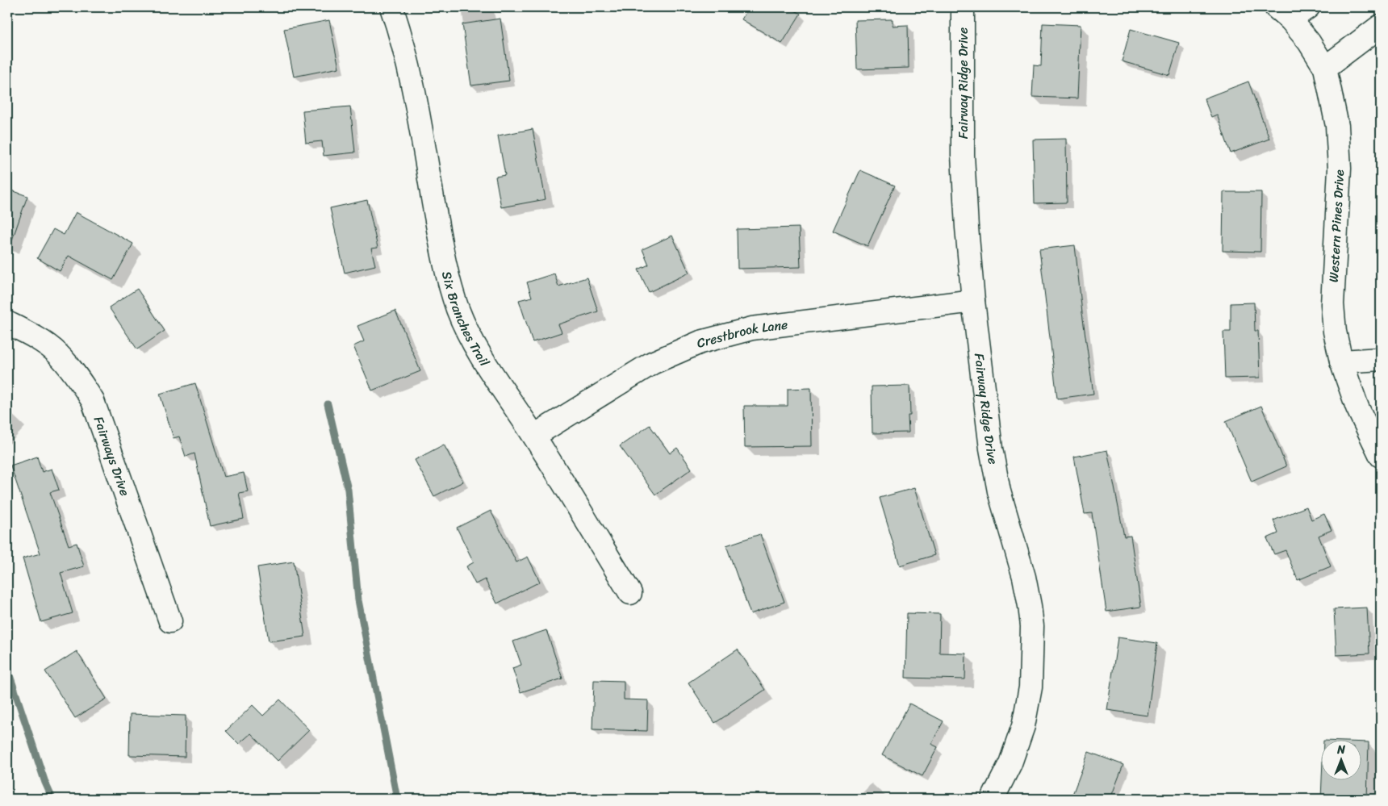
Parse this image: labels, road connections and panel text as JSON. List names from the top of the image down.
{
  "streets": {
    "street": [
      "Fairway Ridge Drive",
      "Western Pines Drive",
      "Six Branches Trail",
      "Crestbrook Lane",
      "Fairways Drive"
    ]
  },
  "crossings": [
    ["Fairway Ridge Drive", "Crestbrook Lane"],
    ["Six Branches Trail", "Crestbrook Lane"]
  ],
  "north": "top"
}
